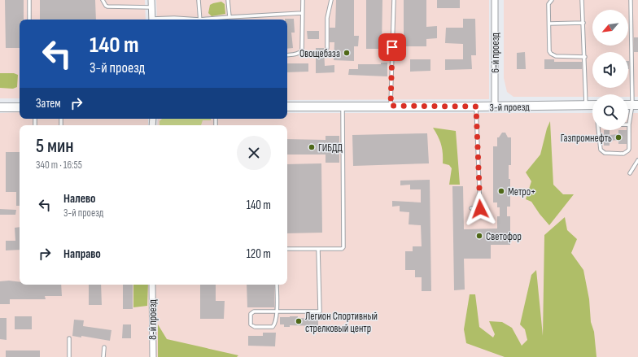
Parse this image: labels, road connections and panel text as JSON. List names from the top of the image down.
{
  "streets": {
    "street": ["6-й проезд", "3-й проезд", "8-й проезд"]
  },
  "crossings": [
    ["6-й проезд", "3-й проезд"]
  ],
  "places": [
    "Овощебаза",
    "Газпромнефть",
    "ГИБДД",
    "Метро+",
    "Светофор",
    "Легион Спортивный стрелковый центр"
  ],
  "north": "bottom left",
  "page": {
    "turn": ["140 m", "3-й проезд"],
    "then": "Затем",
    "heading": ["5 мин", "340 m · 16:55"],
    "list": [
      {
        "name": "Налево",
        "note": "3-й проезд",
        "value": "140 m"
      },
      {
        "name": "Направо",
        "value": "120 m"
      }
    ]
  }
}
